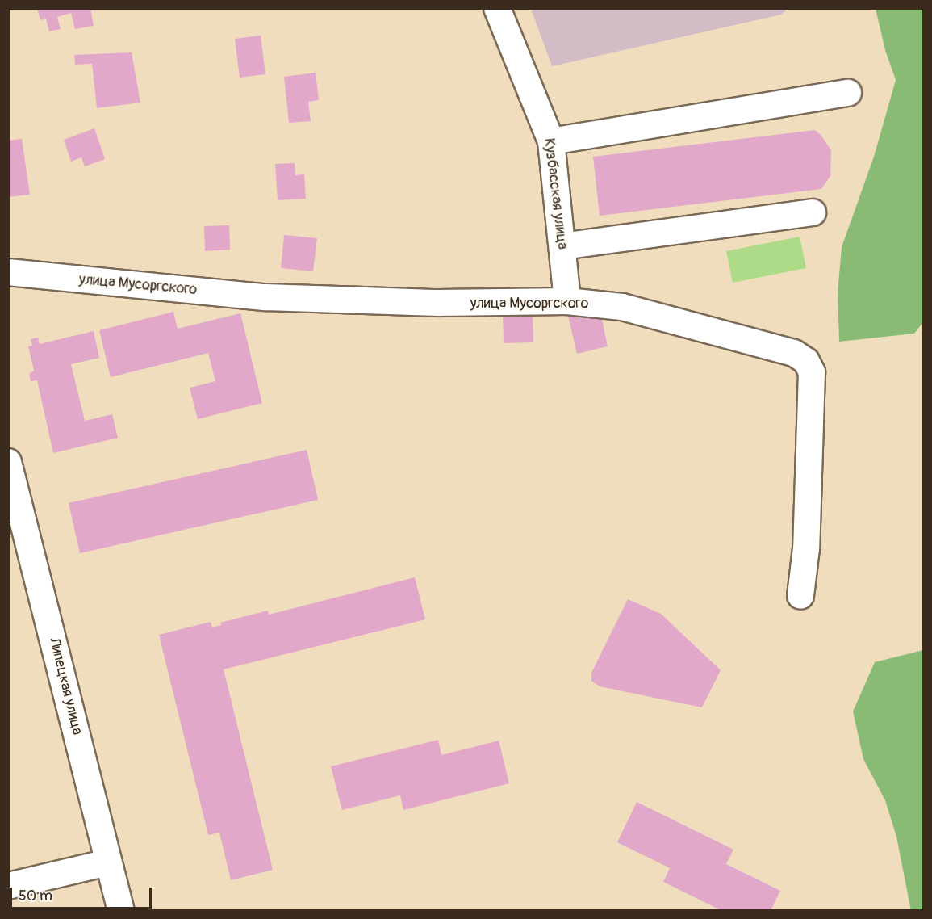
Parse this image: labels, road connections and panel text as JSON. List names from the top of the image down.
{
  "streets": {
    "street": ["Кузбасская улица", "улица Мусоргского", "Липецкая улица"]
  },
  "crossings": [
    ["Кузбасская улица", "улица Мусоргского"]
  ],
  "scale_bar": "50 m"
}
